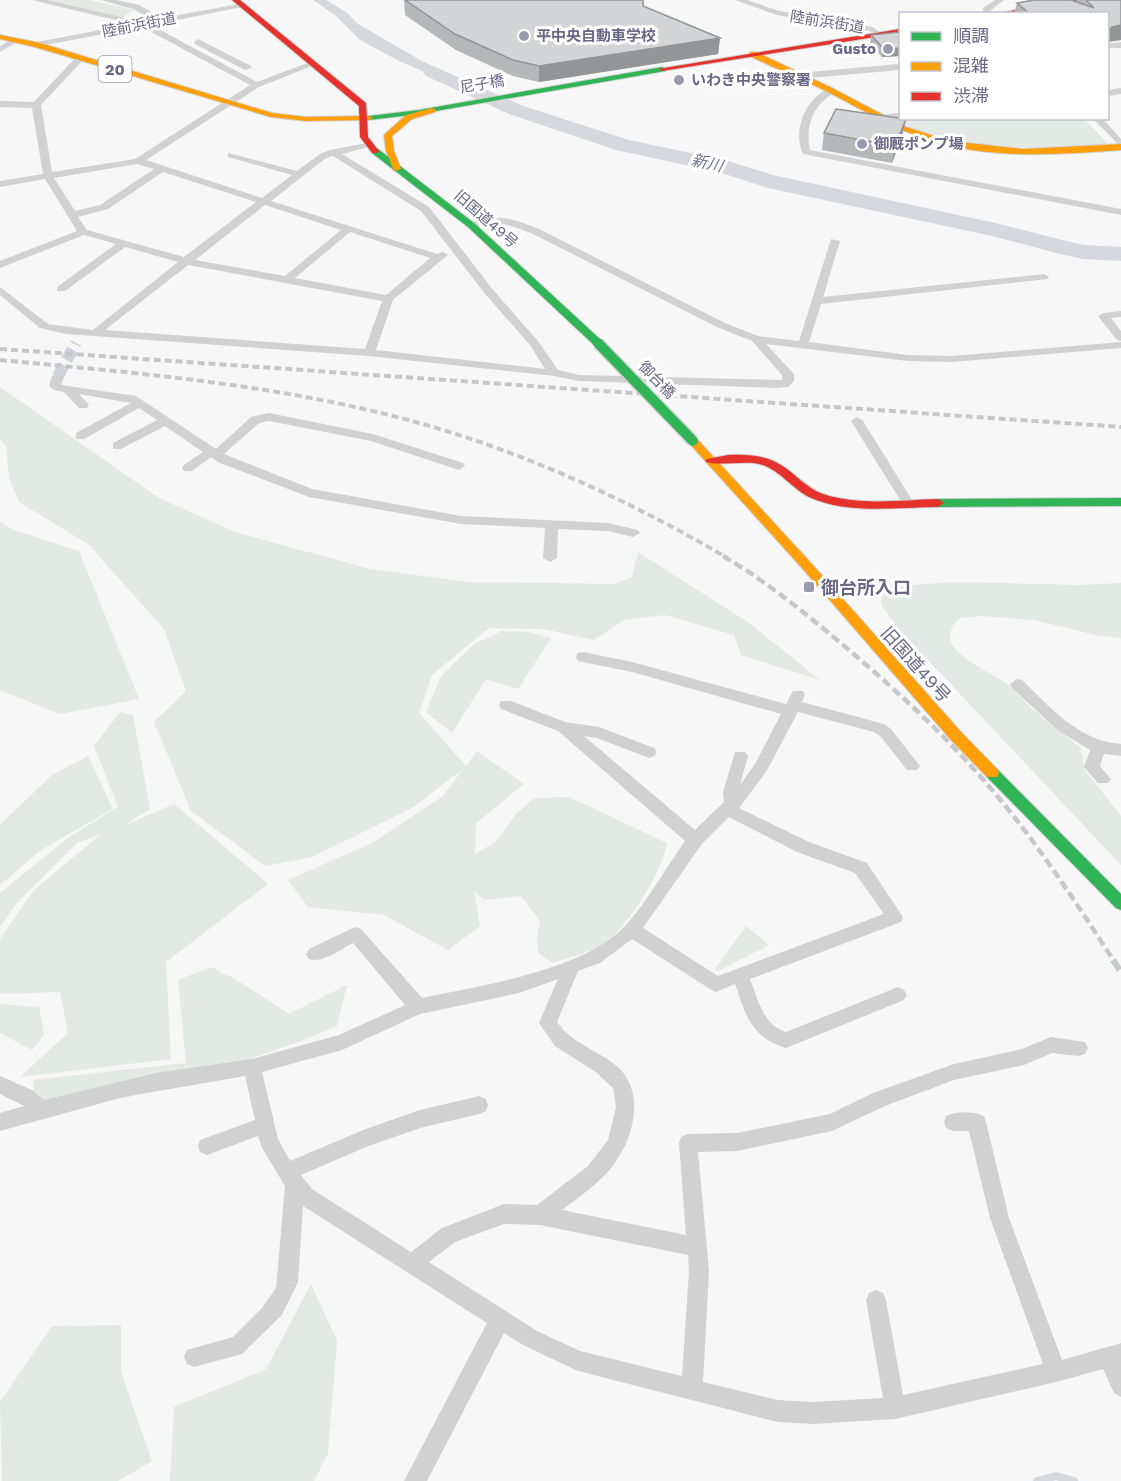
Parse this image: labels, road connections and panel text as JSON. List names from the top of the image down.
{
  "streets": {
    "street": [
      "陸前浜街道",
      "20",
      "尼子橋",
      "旧国道49号",
      "御台橋"
    ]
  },
  "crossings": [
    ["陸前浜街道", "20"],
    ["20", "尼子橋"],
    ["旧国道49号", "御台橋"]
  ],
  "water": ["新川"],
  "places": {
    "other": [
      "平中央自動車学校",
      "Gusto",
      "いわき中央警察署",
      "御厩ポンプ場"
    ],
    "transit": ["御台所入口"]
  },
  "legend": ["順調", "混雑", "渋滞"]
}
